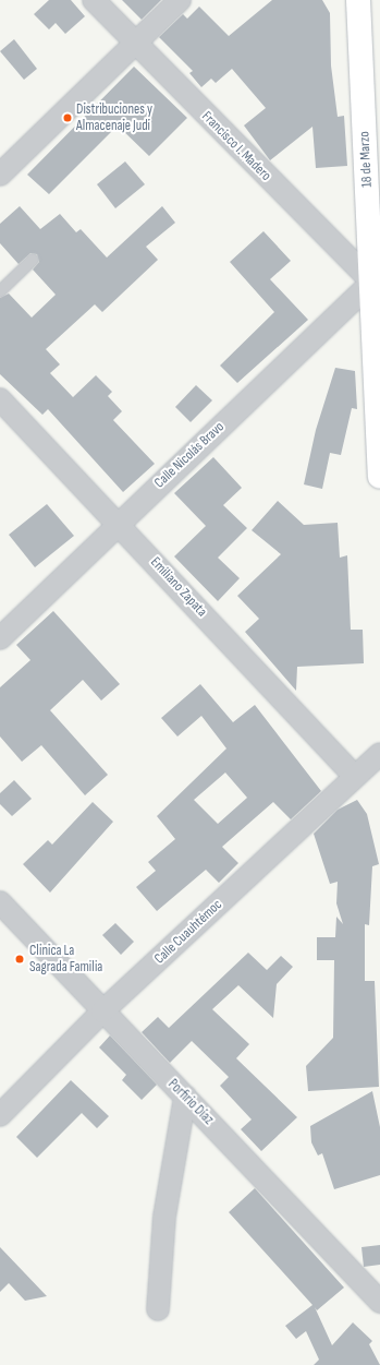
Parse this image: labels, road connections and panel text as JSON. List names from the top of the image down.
{
  "streets": {
    "main road": ["18 de Marzo"],
    "street": [
      "Francisco I. Madero",
      "Calle Nicolás Bravo",
      "Emiliano Zapata",
      "Calle Cuauhtémoc",
      "Porfirio Díaz"
    ]
  },
  "crossings": [
    ["Francisco I. Madero", "18 de Marzo"],
    ["Francisco I. Madero", "Calle Nicolás Bravo"],
    ["18 de Marzo", "Calle Nicolás Bravo"],
    ["Calle Nicolás Bravo", "Emiliano Zapata"],
    ["Emiliano Zapata", "Calle Cuauhtémoc"],
    ["Calle Cuauhtémoc", "Porfirio Díaz"]
  ],
  "places": ["Distribuciones y Almacenaje Judi", "Clinica La Sagrada Familia"]
}
